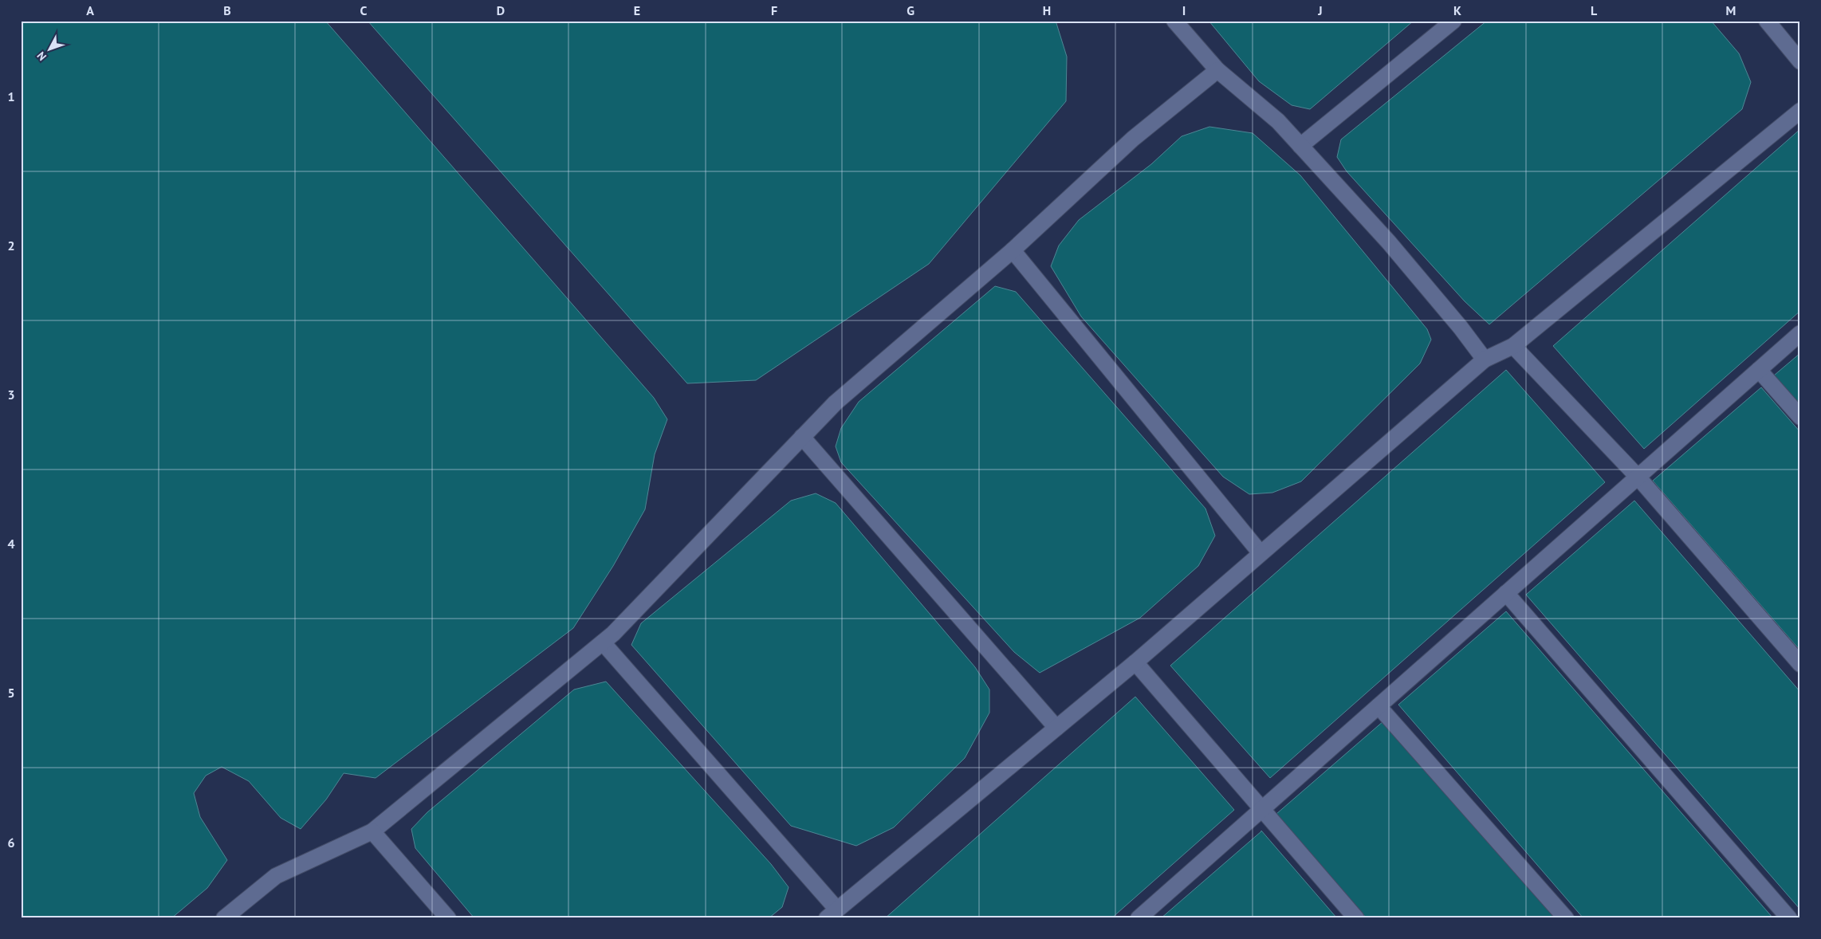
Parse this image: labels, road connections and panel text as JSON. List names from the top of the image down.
{
  "north": "bottom left",
  "grid": {
    "columns": [
      "A",
      "B",
      "C",
      "D",
      "E",
      "F",
      "G",
      "H",
      "I",
      "J",
      "K",
      "L",
      "M"
    ],
    "rows": [
      "1",
      "2",
      "3",
      "4",
      "5",
      "6"
    ]
  }
}
